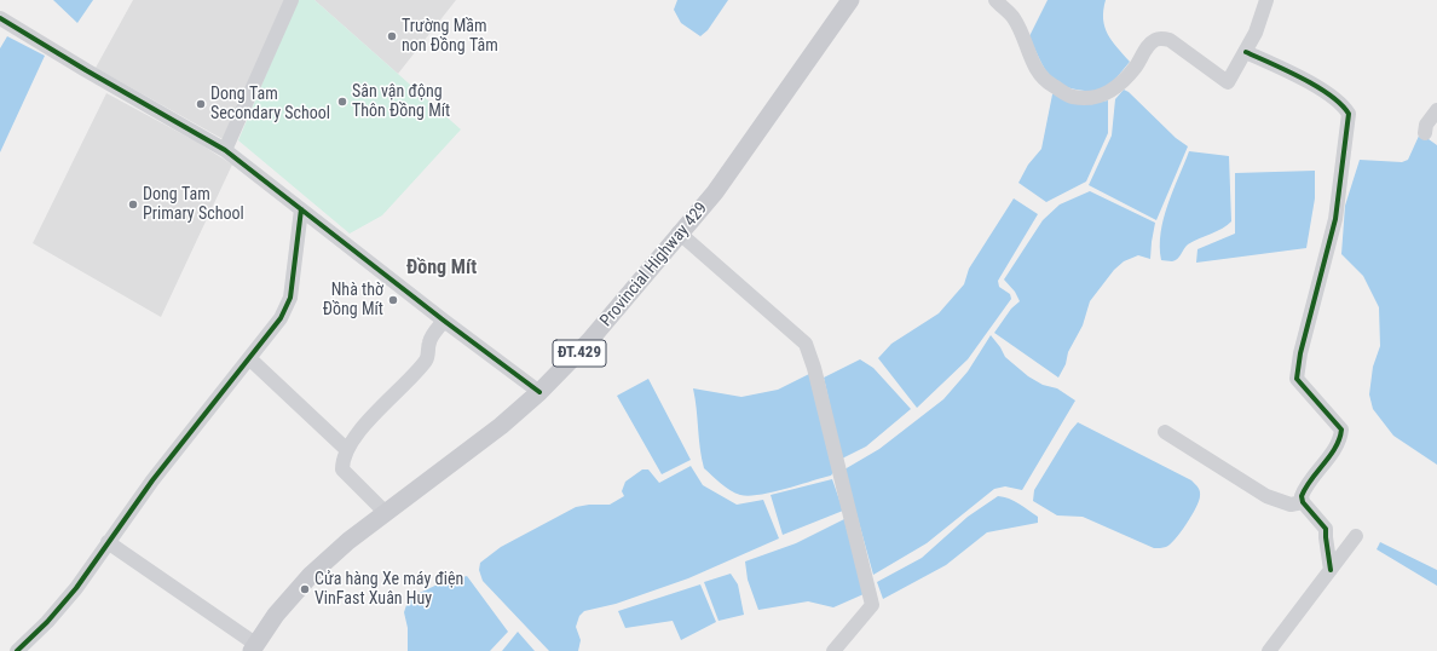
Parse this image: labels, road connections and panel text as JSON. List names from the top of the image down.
{
  "streets": {
    "main road": ["Provincial Highway 429", "ĐT.429"]
  },
  "districts": ["Đồng Mít"],
  "places": [
    "Trường Mầm non Đồng Tâm",
    "Sân vận động Thôn Đồng Mít",
    "Dong Tam Secondary School",
    "Dong Tam Primary School",
    "Nhà thờ Đồng Mít",
    "Cửa hàng Xe máy điện VinFast Xuân Huy"
  ]
}
